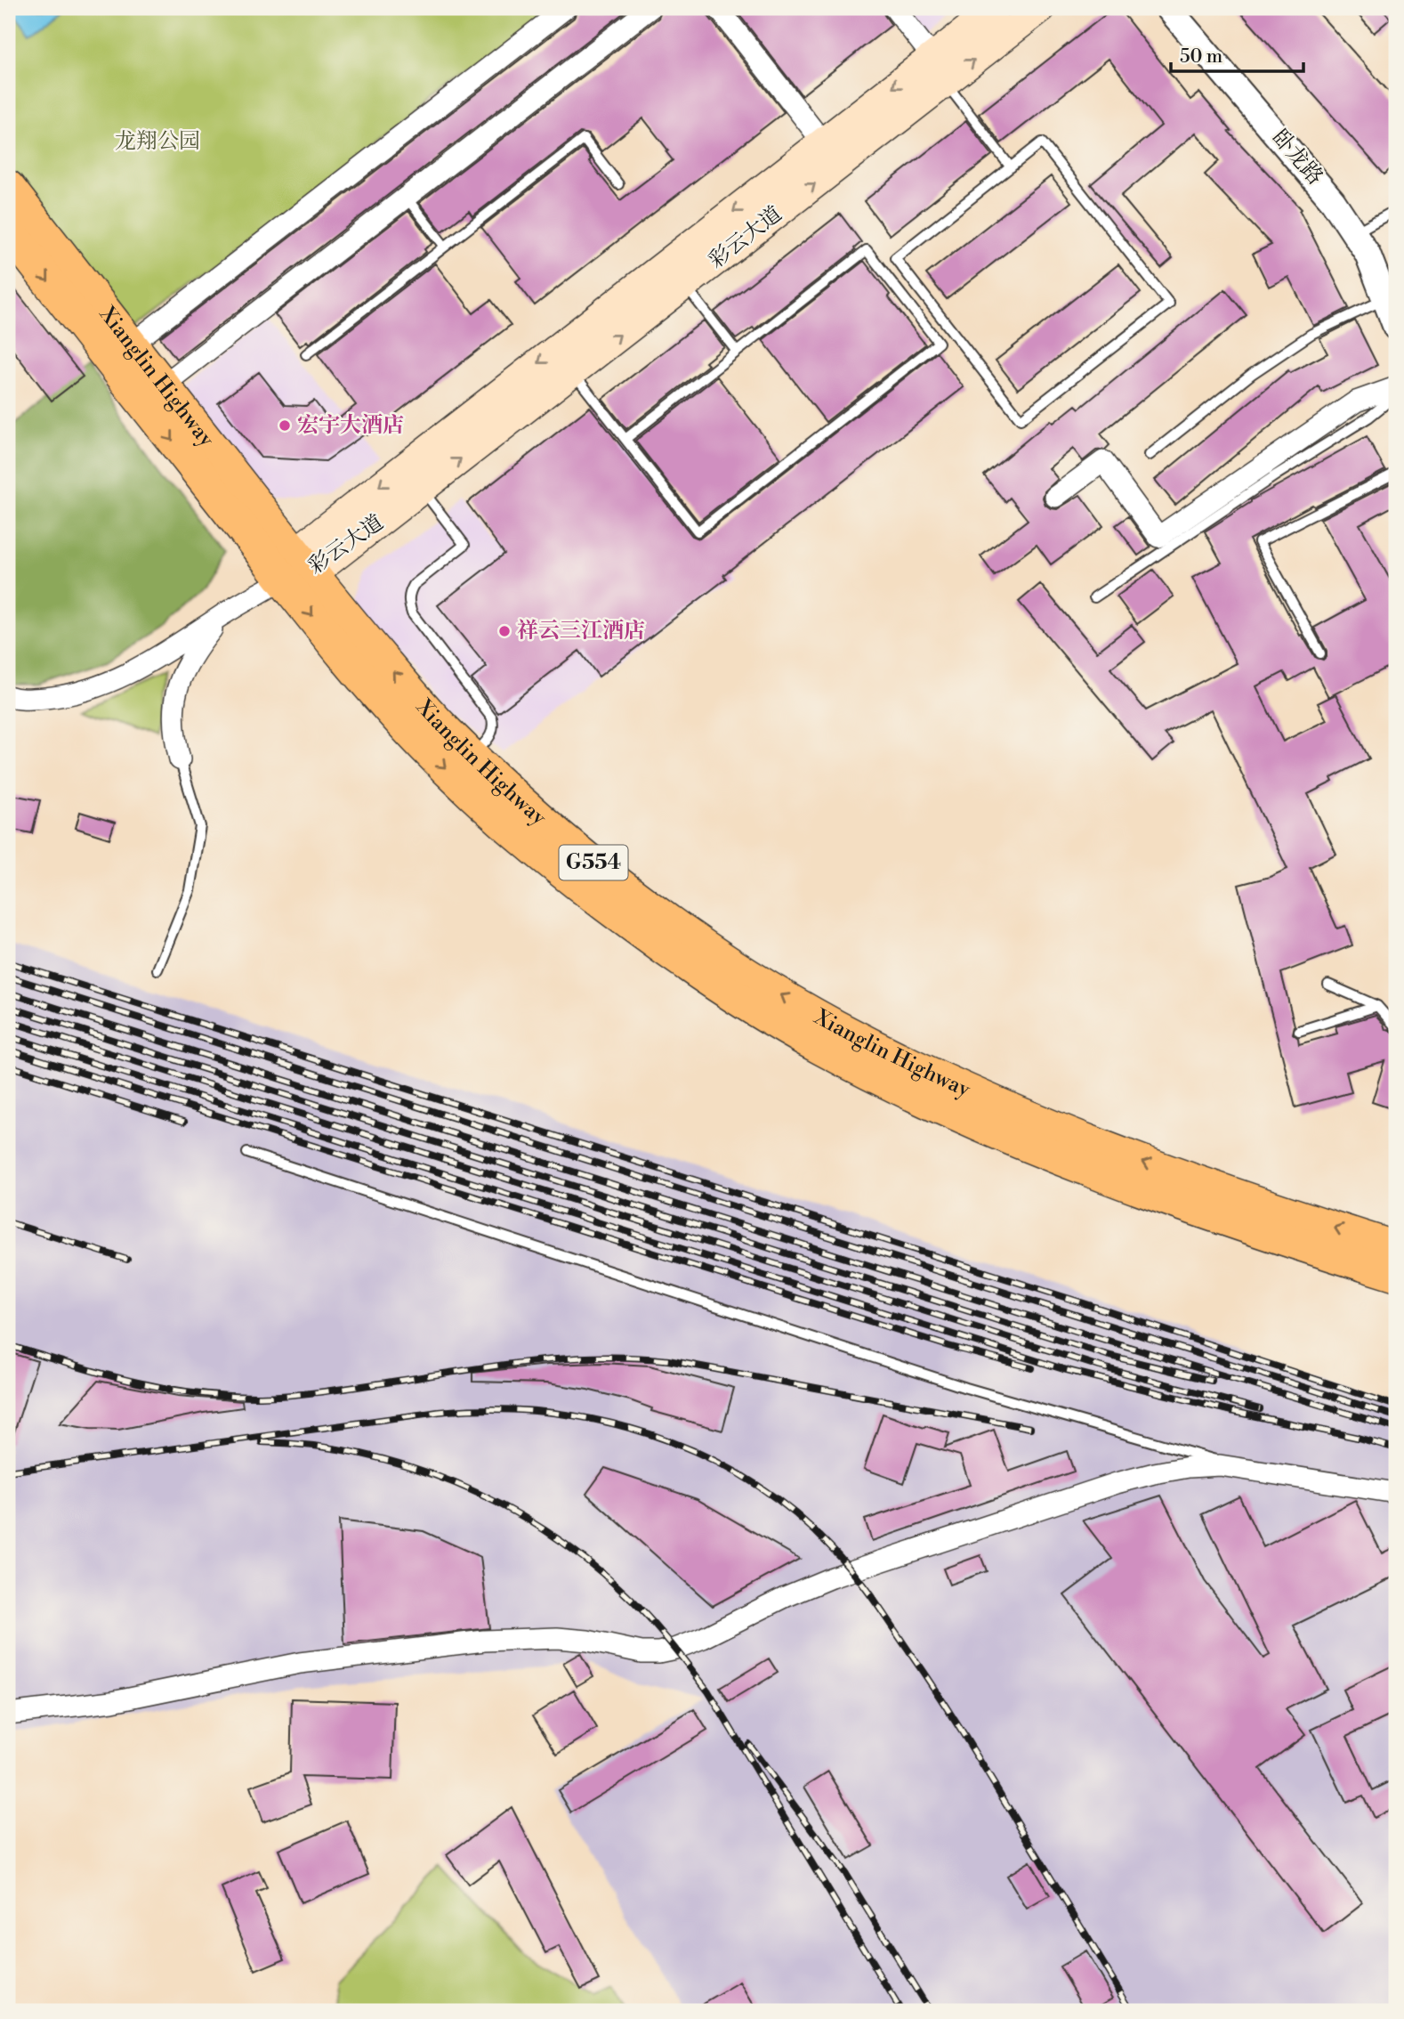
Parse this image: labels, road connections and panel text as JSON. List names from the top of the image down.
{
  "streets": {
    "highway": ["Xianglin Highway", "G554"],
    "main road": ["彩云大道"],
    "street": ["卧龙路"]
  },
  "crossings": [
    ["彩云大道", "Xianglin Highway"]
  ],
  "parks": ["龙翔公园"],
  "places": ["宏宇大酒店", "祥云三江酒店"],
  "scale_bar": "50 m"
}
